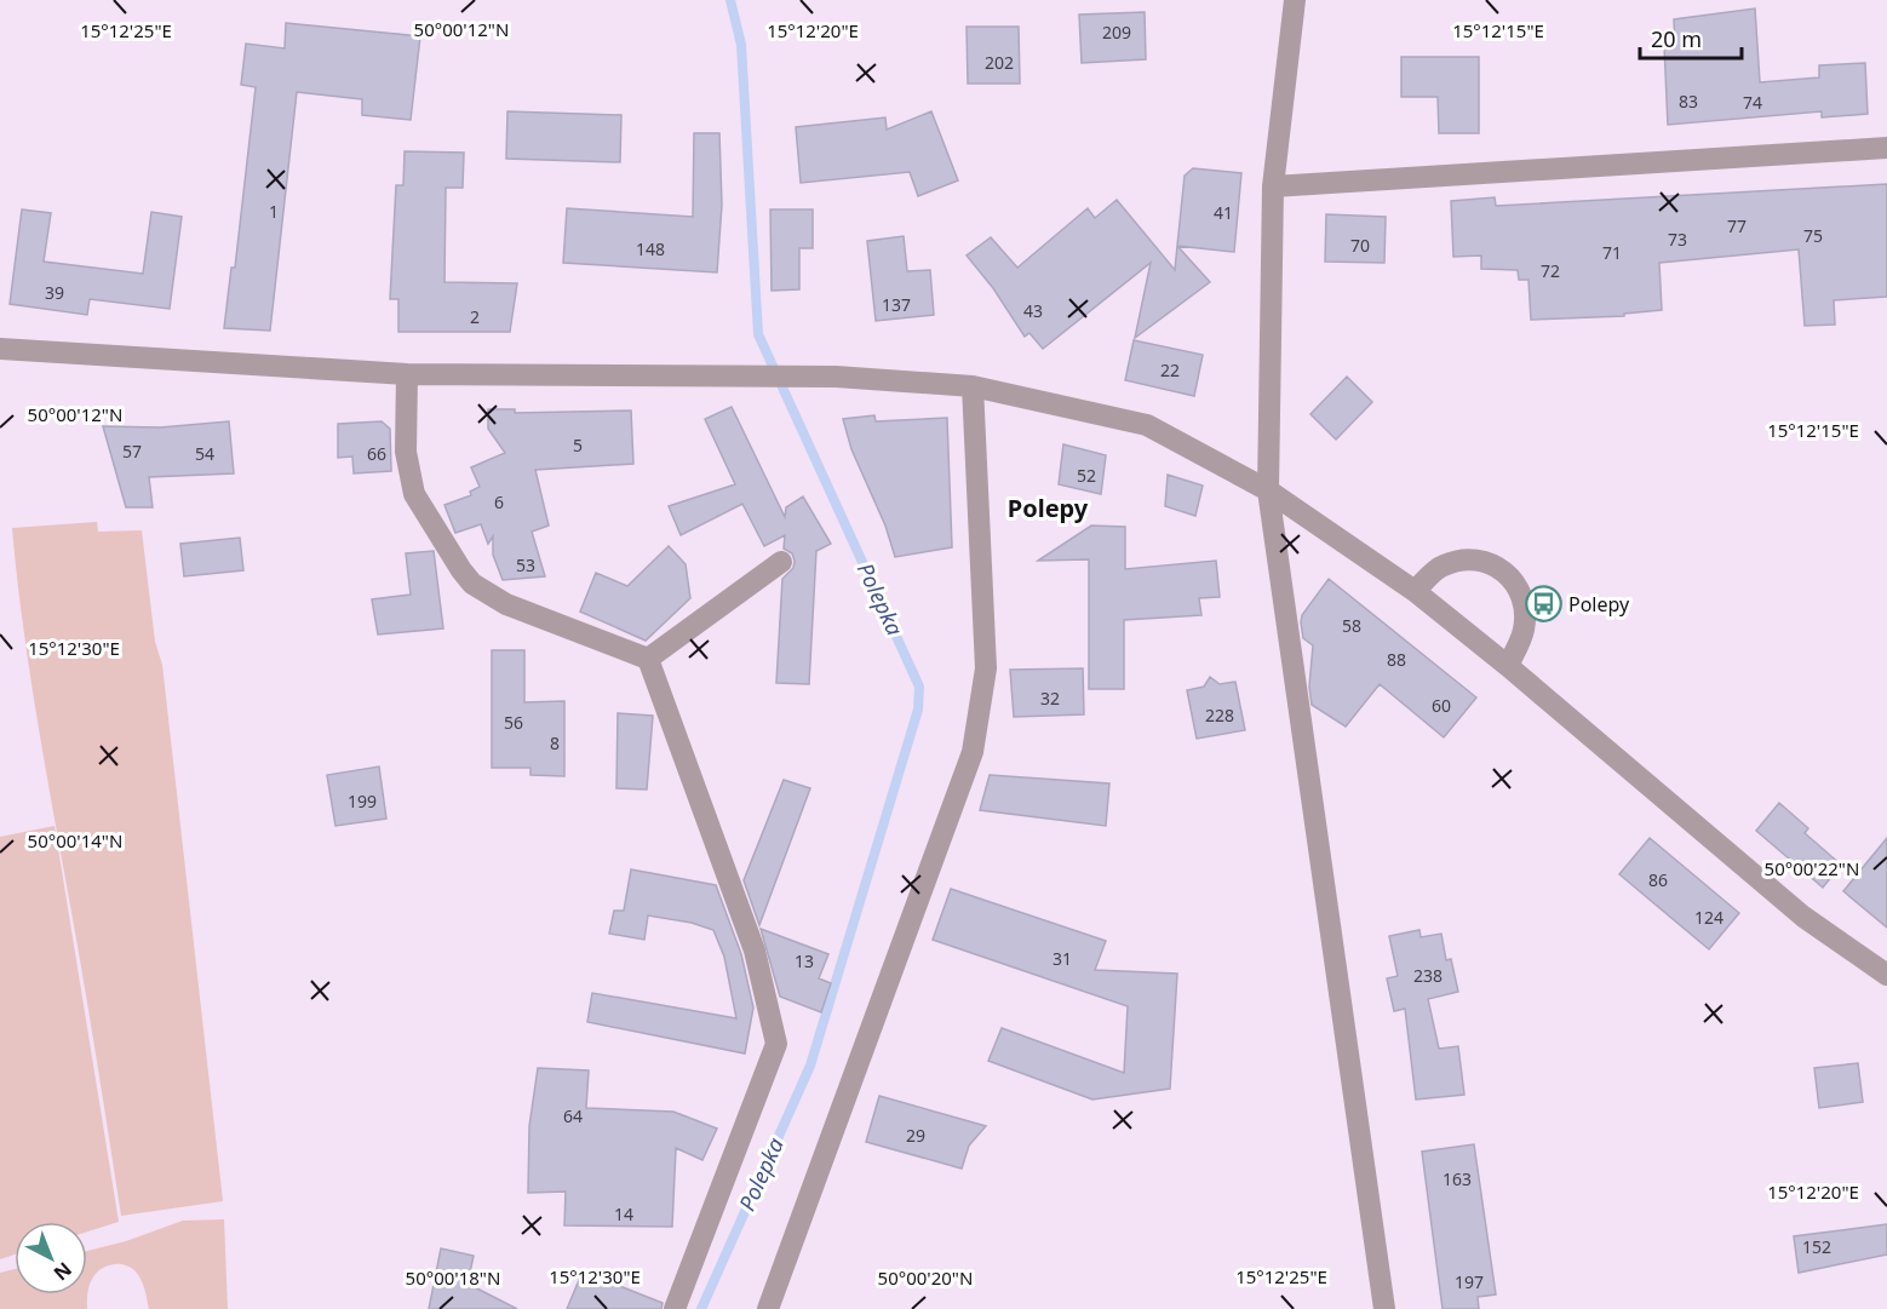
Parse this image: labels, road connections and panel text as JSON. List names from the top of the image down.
{
  "districts": ["Polepy"],
  "water": ["Polepka"],
  "places": {
    "bus stop": ["Polepy"]
  },
  "house_numbers": [
    "209",
    "202",
    "83",
    "74",
    "1",
    "41",
    "77",
    "75",
    "73",
    "70",
    "148",
    "71",
    "72",
    "39",
    "137",
    "43",
    "2",
    "22",
    "5",
    "57",
    "54",
    "66",
    "52",
    "6",
    "53",
    "58",
    "88",
    "32",
    "60",
    "228",
    "56",
    "8",
    "199",
    "86",
    "124",
    "31",
    "13",
    "238",
    "64",
    "29",
    "163",
    "14",
    "152",
    "197"
  ],
  "scale_bar": "20 m",
  "north": "bottom right",
  "coordinates": [
    "50°00'12\"N",
    "15°12'25\"E",
    "15°12'20\"E",
    "15°12'15\"E",
    "15°12'30\"E",
    "50°00'14\"N",
    "50°00'22\"N",
    "50°00'18\"N",
    "50°00'20\"N"
  ]
}
